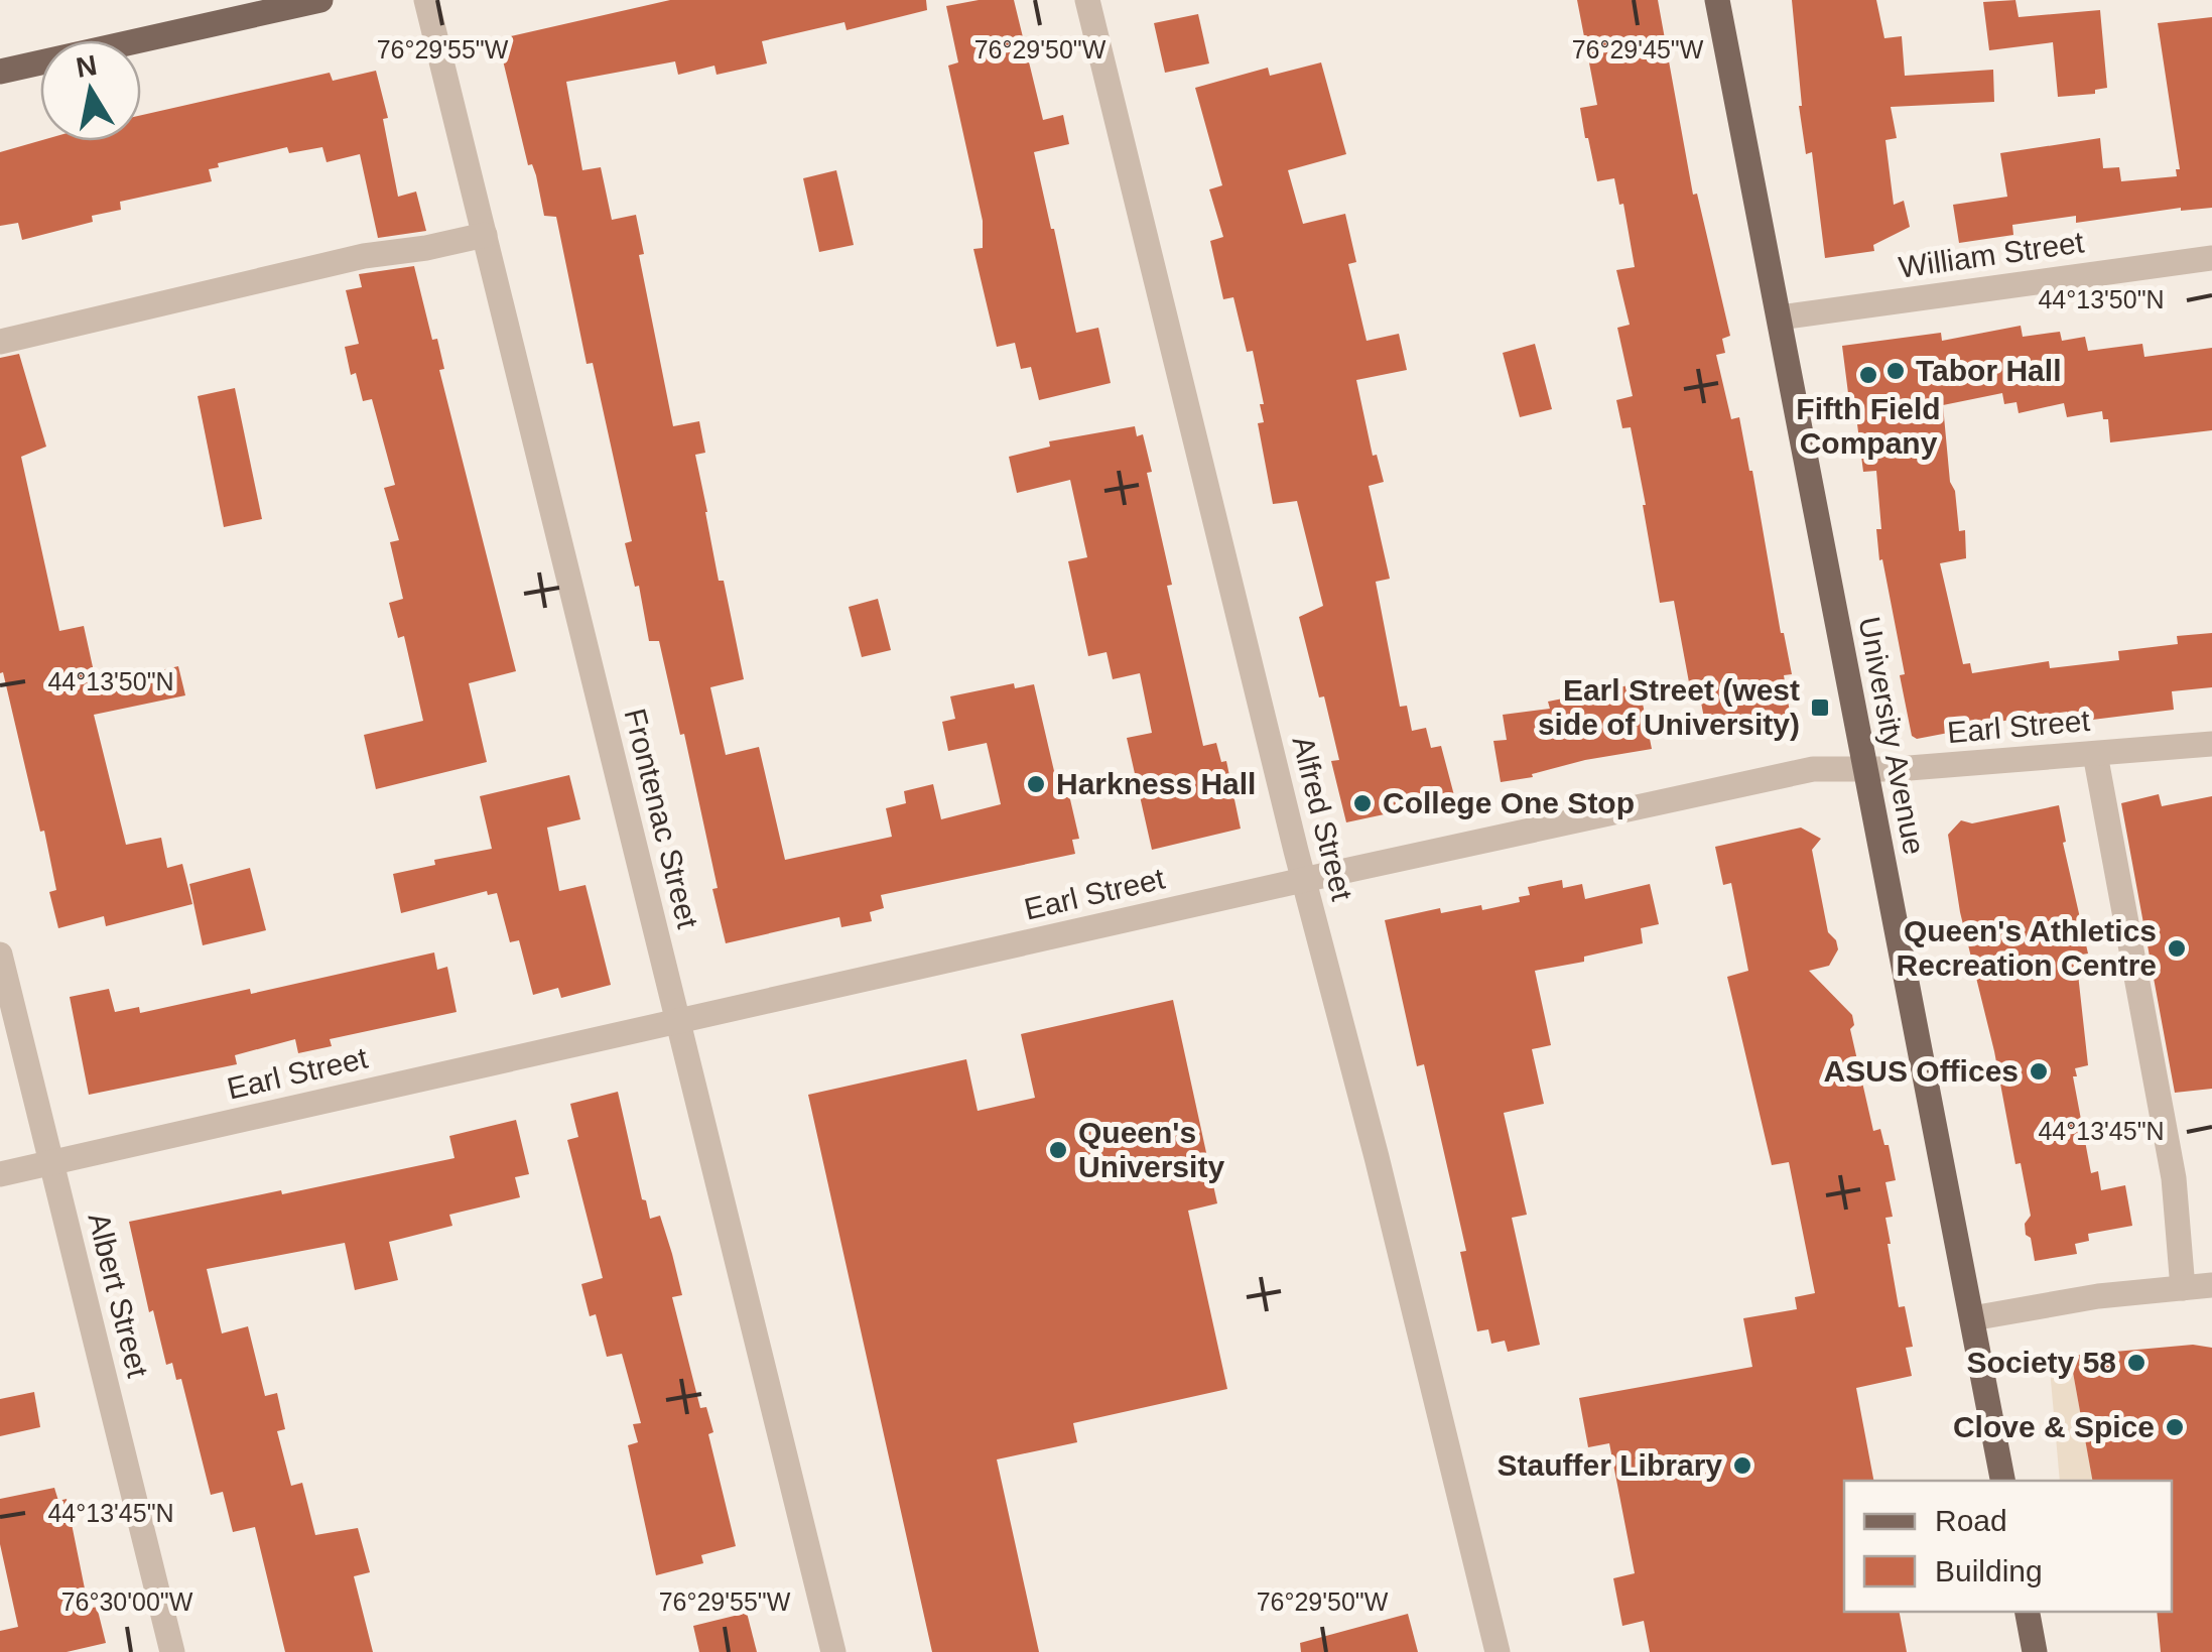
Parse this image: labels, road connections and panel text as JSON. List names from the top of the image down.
{
  "streets": {
    "main road": ["University Avenue"],
    "street": [
      "William Street",
      "Earl Street",
      "Frontenac Street",
      "Alfred Street",
      "Albert Street"
    ]
  },
  "crossings": [
    ["William Street", "University Avenue"],
    ["Earl Street", "University Avenue"],
    ["Earl Street", "Frontenac Street"],
    ["Earl Street", "Alfred Street"],
    ["Earl Street", "Albert Street"]
  ],
  "places": {
    "other": [
      "Tabor Hall",
      "Fifth Field Company",
      "Harkness Hall",
      "College One Stop",
      "Queen's Athletics Recreation Centre",
      "ASUS Offices",
      "Queen's University",
      "Society 58",
      "Clove & Spice",
      "Stauffer Library"
    ],
    "transit": ["Earl Street (west side of University)"]
  },
  "legend": ["Road", "Building"],
  "north": "top",
  "coordinates": [
    "76°29'55\"W",
    "76°29'50\"W",
    "76°29'45\"W",
    "44°13'50\"N",
    "44°13'45\"N",
    "76°30'00\"W"
  ]
}
